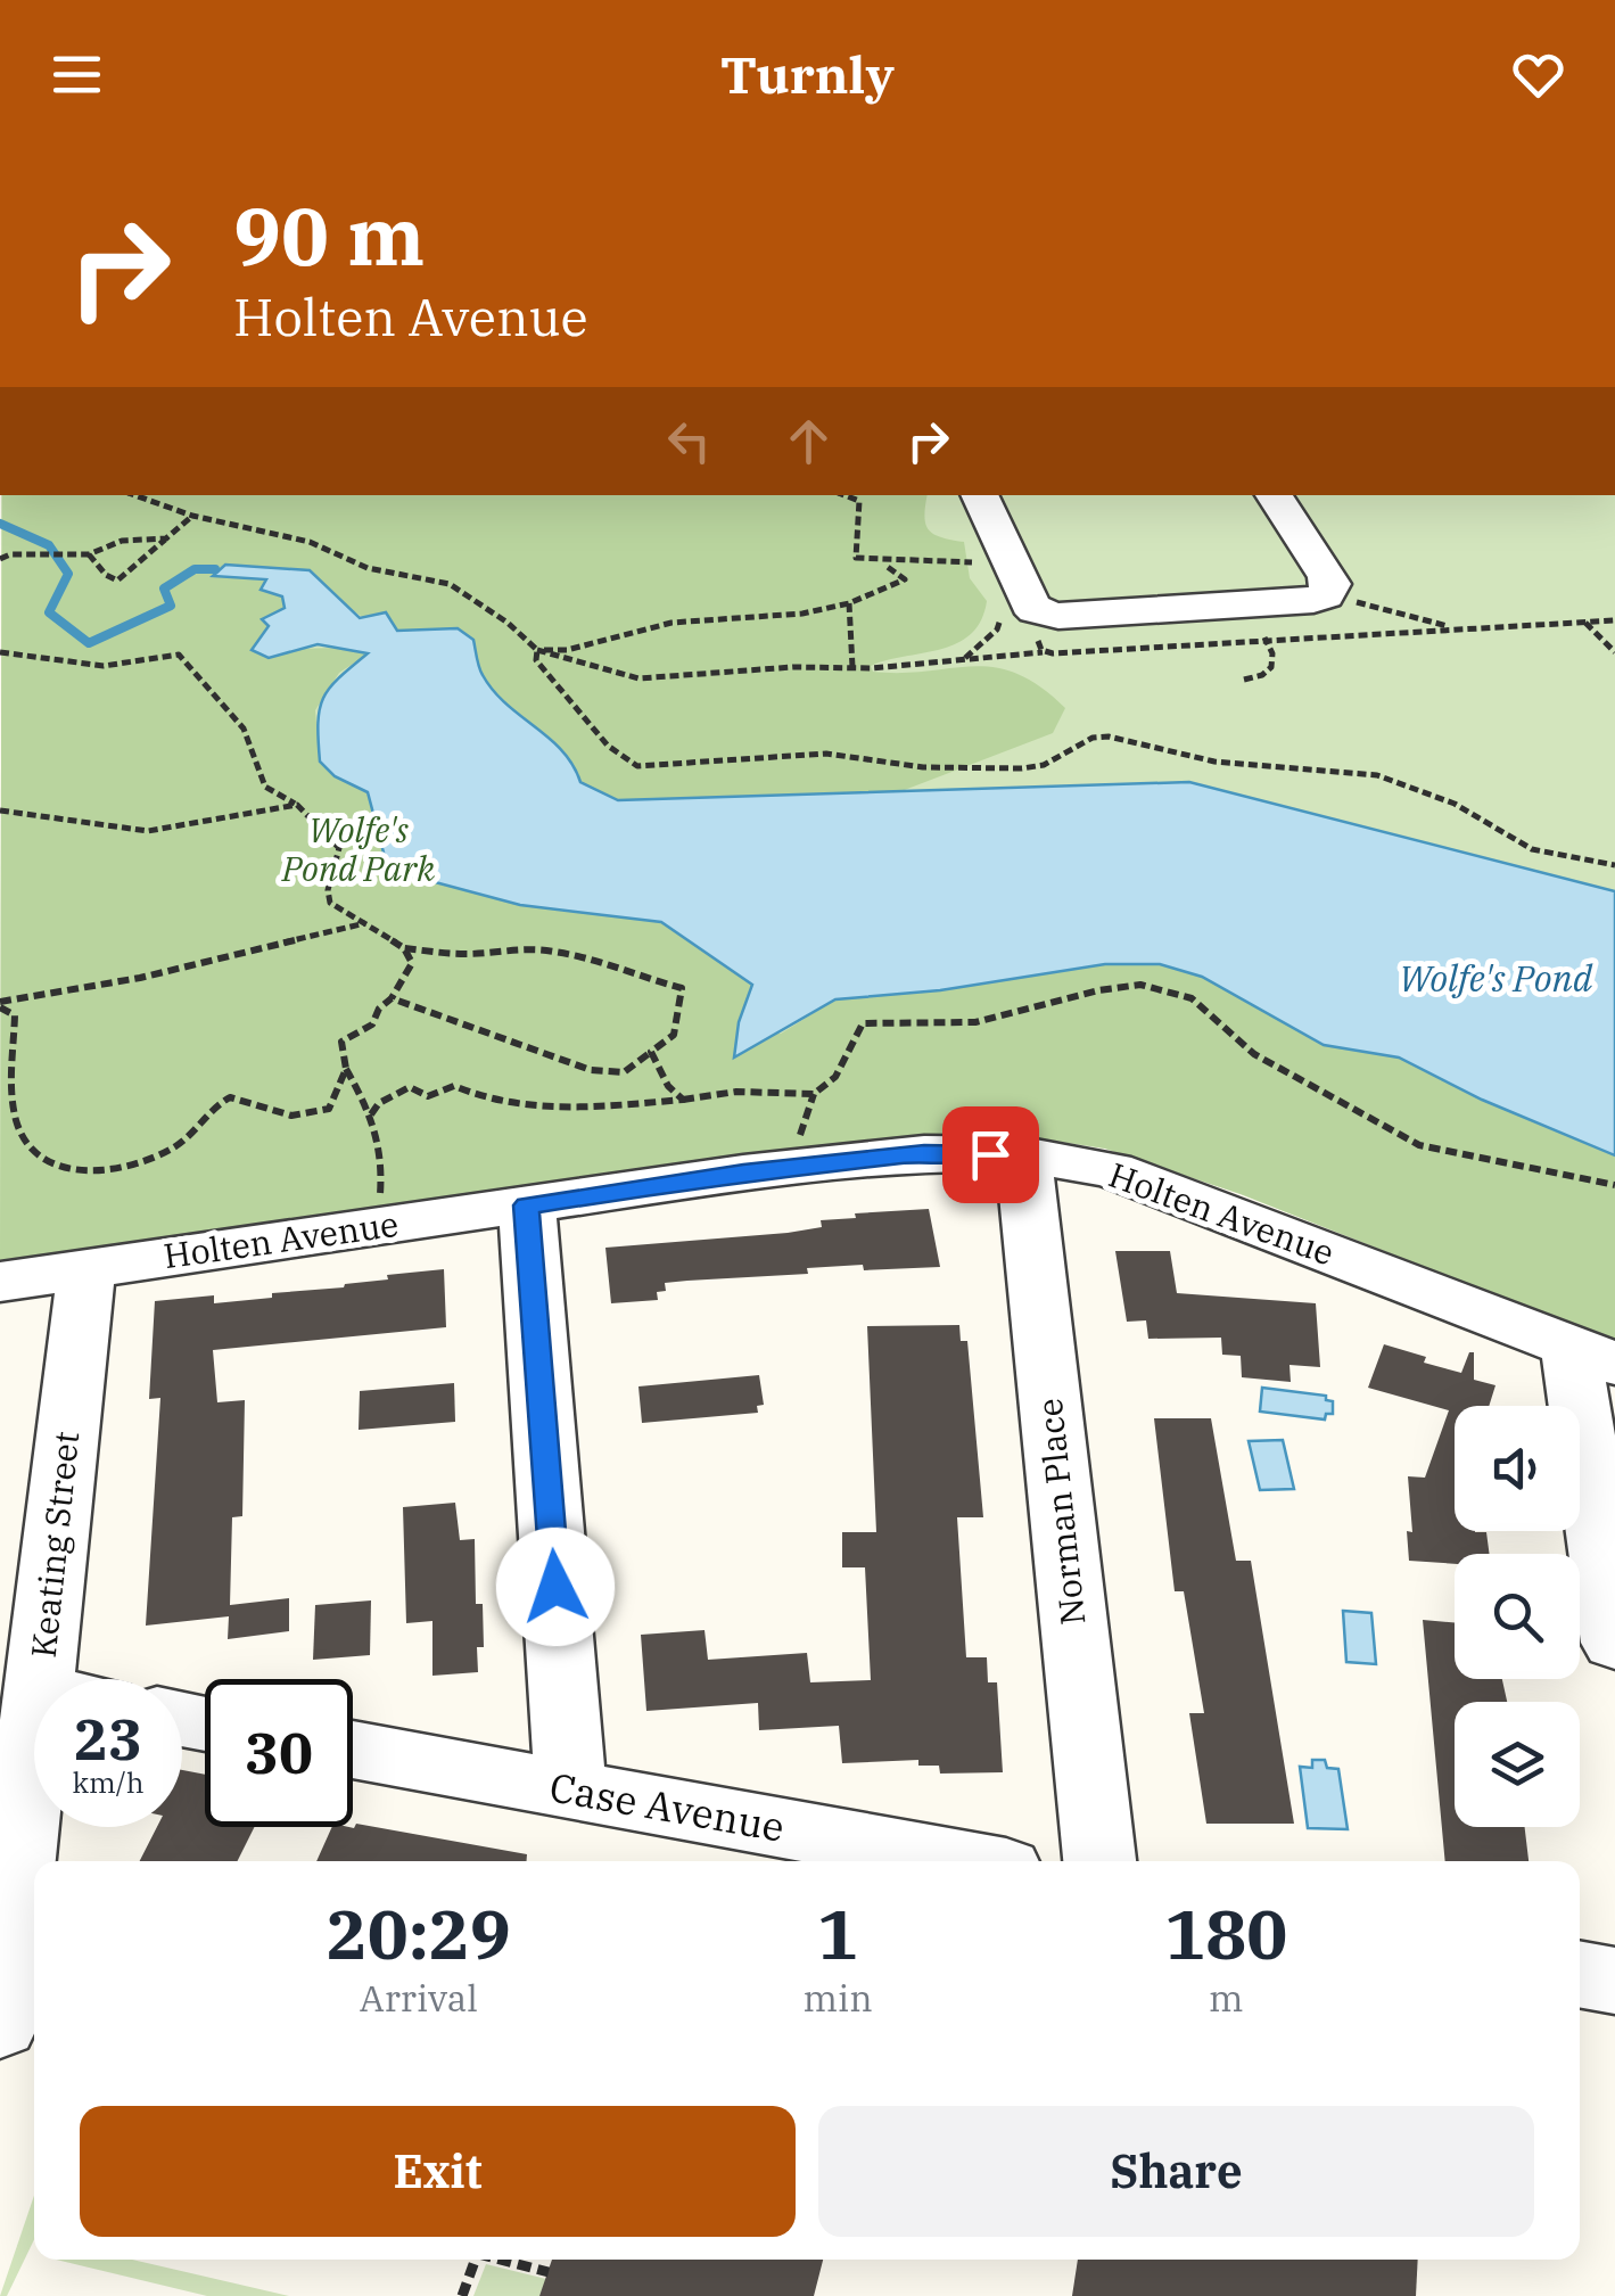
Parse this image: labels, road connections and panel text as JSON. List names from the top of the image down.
{
  "streets": {
    "street": [
      "Holten Avenue",
      "Norman Place",
      "Keating Street",
      "Case Avenue"
    ]
  },
  "crossings": [
    ["Holten Avenue", "Norman Place"],
    ["Holten Avenue", "Keating Street"]
  ],
  "water": ["Wolfe's Pond"],
  "parks": ["Wolfe's Pond Park"],
  "page": {
    "header": "Turnly",
    "turn": ["90 m", "Holten Avenue"],
    "speed": "23 km/h",
    "limit": "30",
    "eta": [
      "20:29",
      "Arrival",
      "1",
      "min",
      "180",
      "m"
    ],
    "buttons": ["Exit", "Share"]
  }
}
